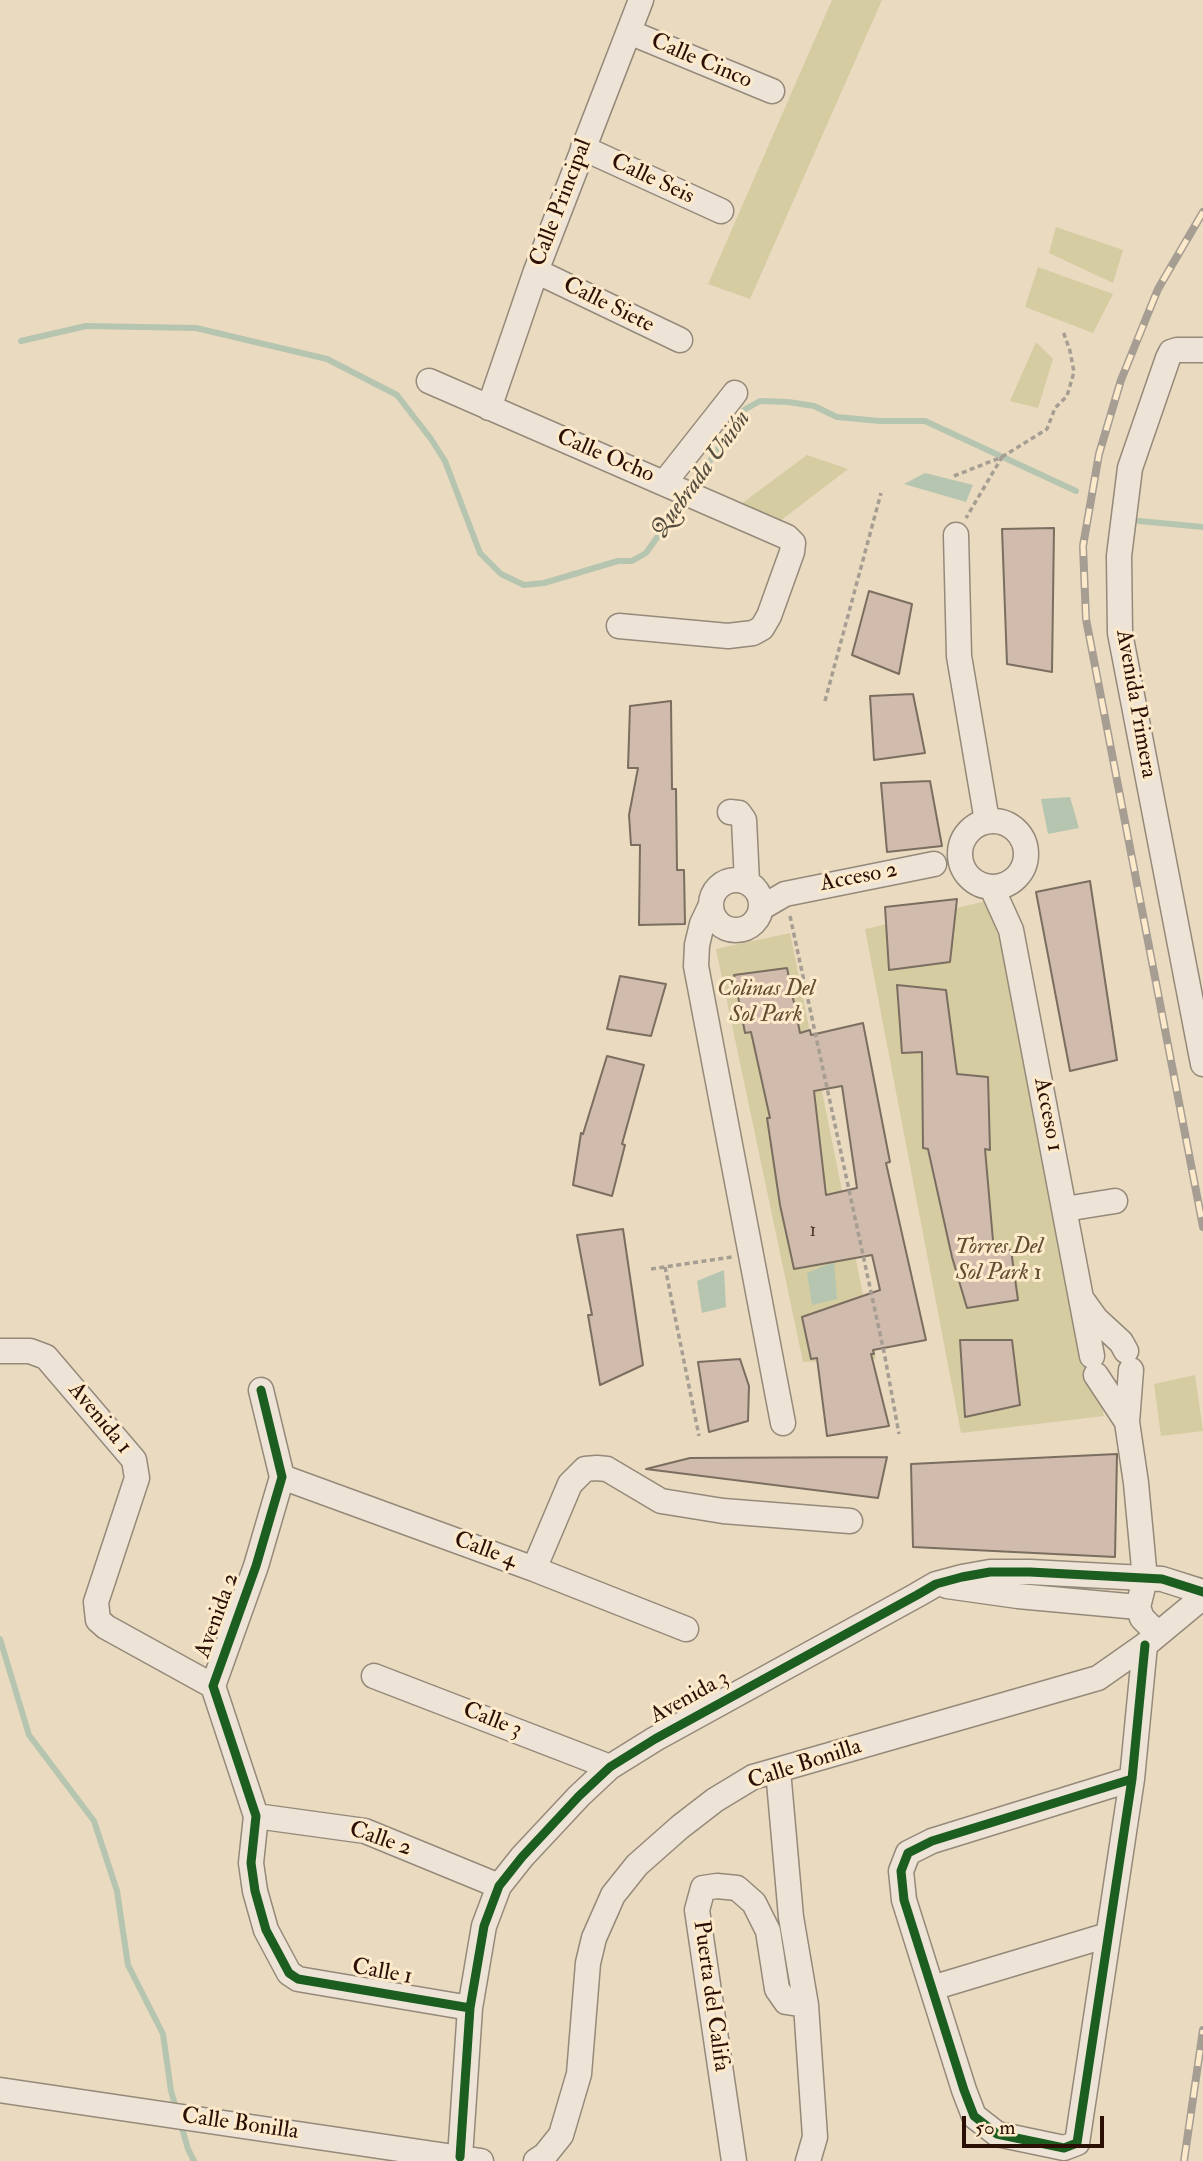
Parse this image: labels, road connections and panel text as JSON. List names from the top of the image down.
{
  "streets": {
    "street": [
      "Calle Cinco",
      "Calle Seis",
      "Calle Principal",
      "Calle Siete",
      "Calle Ocho",
      "Avenida Primera",
      "Acceso 2",
      "Acceso 1",
      "Avenida 1",
      "Calle 4",
      "Avenida 2",
      "Avenida 3",
      "Calle 3",
      "Calle Bonilla",
      "Calle 2",
      "Calle 1",
      "Puerta del Califa"
    ]
  },
  "crossings": [
    ["Calle Cinco", "Calle Principal"],
    ["Calle Seis", "Calle Principal"],
    ["Calle Principal", "Calle Siete"],
    ["Calle Principal", "Calle Ocho"],
    ["Acceso 2", "Acceso 1"],
    ["Acceso 1", "Avenida 3"],
    ["Avenida 1", "Avenida 2"],
    ["Calle 4", "Avenida 2"],
    ["Avenida 2", "Calle 2"],
    ["Avenida 2", "Calle 1"],
    ["Avenida 3", "Calle 3"],
    ["Avenida 3", "Calle Bonilla"],
    ["Avenida 3", "Calle 2"],
    ["Avenida 3", "Calle 1"]
  ],
  "water": ["Quebrada Unión"],
  "parks": ["Colinas Del Sol Park", "Torres Del Sol Park 1"],
  "house_numbers": ["1"],
  "scale_bar": "50 m"
}
